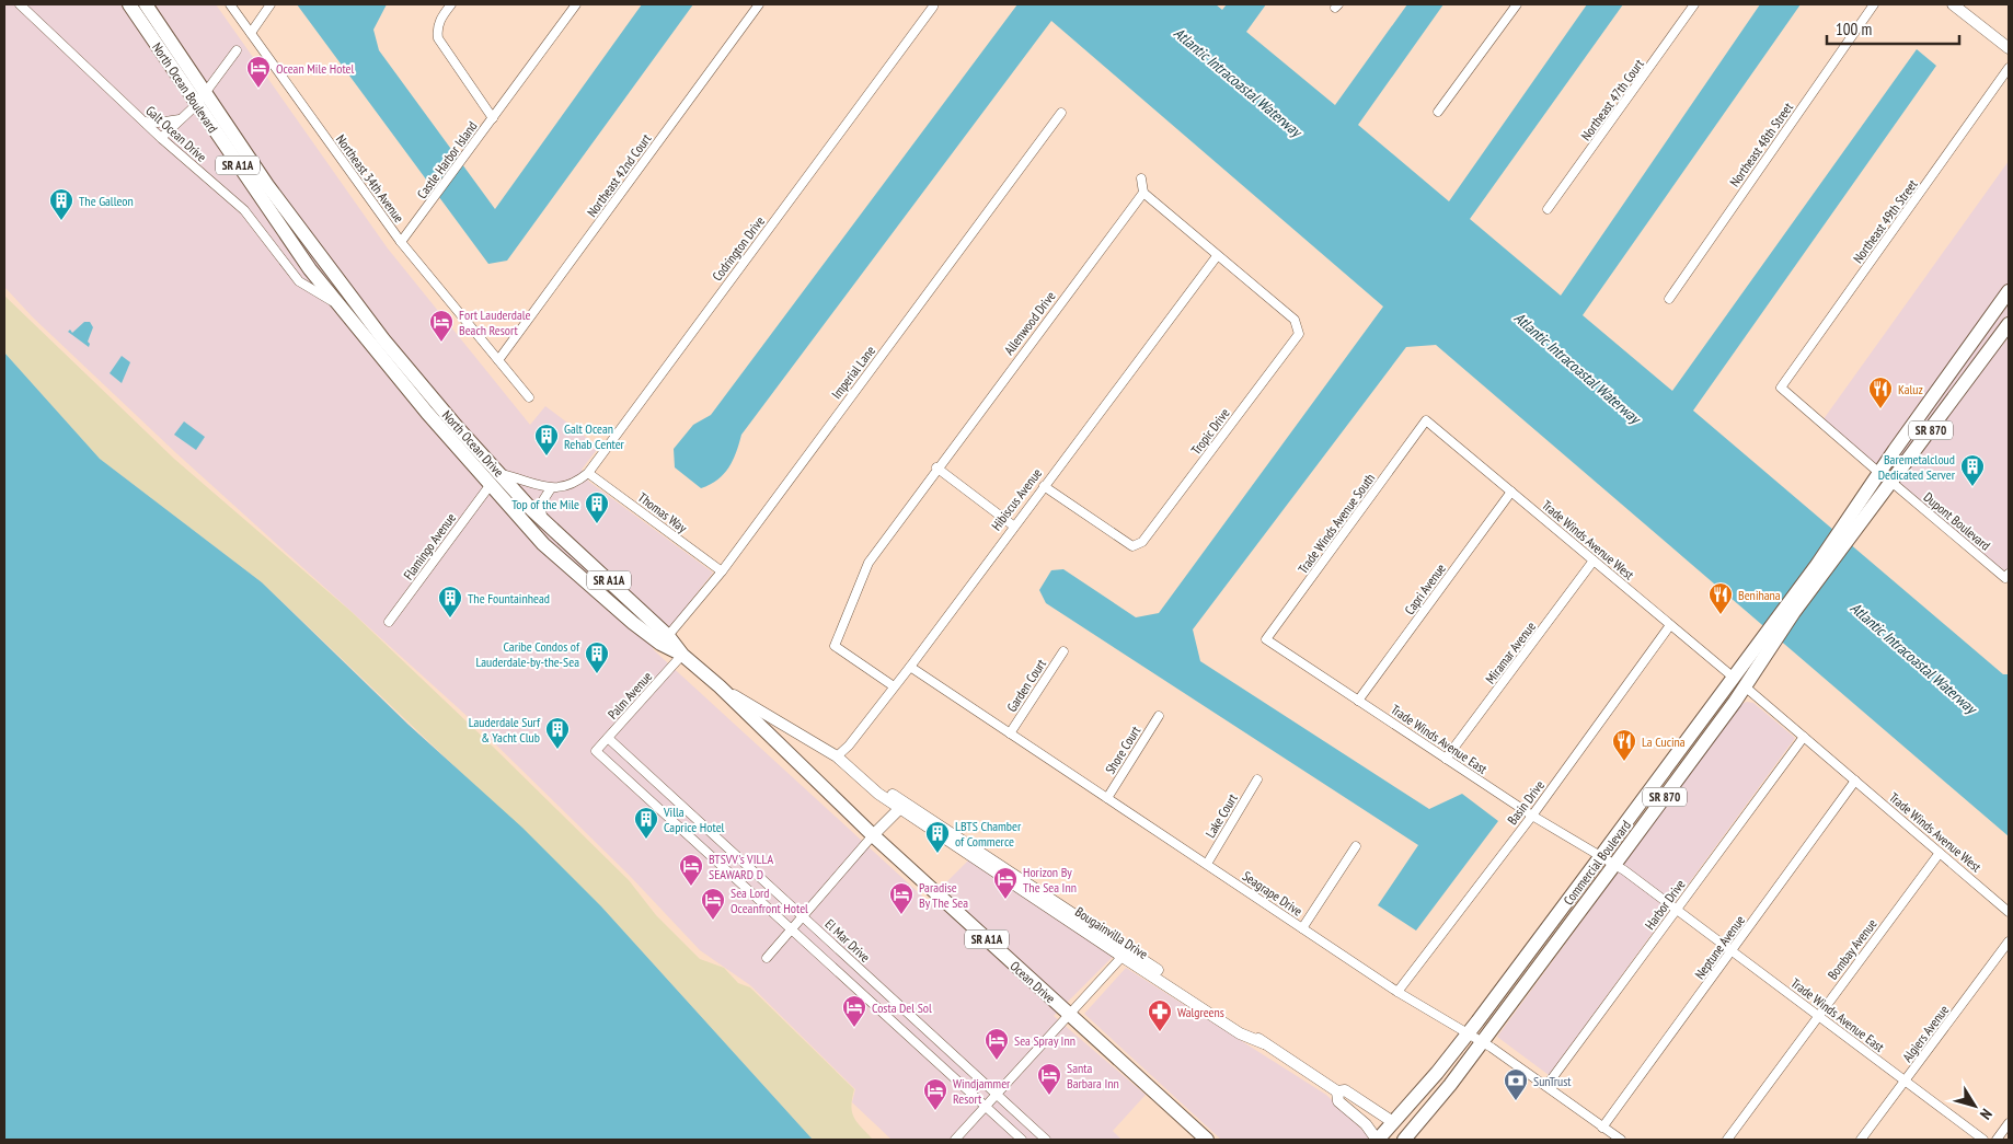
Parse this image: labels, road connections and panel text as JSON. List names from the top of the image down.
{
  "streets": {
    "main road": [
      "North Ocean Boulevard",
      "SR A1A",
      "SR 870",
      "North Ocean Drive",
      "Commercial Boulevard",
      "Ocean Drive"
    ],
    "street": [
      "Northeast 47th Court",
      "Galt Ocean Drive",
      "Northeast 48th Street",
      "Castle Harbor Island",
      "Northeast 42nd Court",
      "Northeast 34th Avenue",
      "Northeast 49th Street",
      "Codrington Drive",
      "Allenwood Drive",
      "Imperial Lane",
      "Tropic Drive",
      "Hibiscus Avenue",
      "Thomas Way",
      "Dupont Boulevard",
      "Trade Winds Avenue South",
      "Trade Winds Avenue West",
      "Flamingo Avenue",
      "Capri Avenue",
      "Miramar Avenue",
      "Garden Court",
      "Palm Avenue",
      "Trade Winds Avenue East",
      "Shore Court",
      "Basin Drive",
      "Lake Court",
      "Seagrape Drive",
      "Harbor Drive",
      "Bougainvilla Drive",
      "El Mar Drive",
      "Neptune Avenue",
      "Bombay Avenue",
      "Algiers Avenue"
    ]
  },
  "crossings": [
    ["North Ocean Boulevard", "North Ocean Drive"],
    ["Galt Ocean Drive", "North Ocean Drive"],
    ["Castle Harbor Island", "Northeast 34th Avenue"],
    ["Northeast 42nd Court", "Northeast 34th Avenue"],
    ["Northeast 49th Street", "SR 870"],
    ["Codrington Drive", "Thomas Way"],
    ["Allenwood Drive", "Hibiscus Avenue"],
    ["Imperial Lane", "North Ocean Drive"],
    ["Imperial Lane", "Thomas Way"],
    ["SR 870", "Dupont Boulevard"],
    ["SR 870", "Commercial Boulevard"],
    ["Tropic Drive", "Hibiscus Avenue"],
    ["North Ocean Drive", "Flamingo Avenue"],
    ["North Ocean Drive", "Palm Avenue"],
    ["North Ocean Drive", "Bougainvilla Drive"],
    ["North Ocean Drive", "Ocean Drive"],
    ["Hibiscus Avenue", "Seagrape Drive"],
    ["Hibiscus Avenue", "Bougainvilla Drive"],
    ["Trade Winds Avenue South", "Trade Winds Avenue West"],
    ["Trade Winds Avenue South", "Trade Winds Avenue East"],
    ["Trade Winds Avenue West", "Capri Avenue"],
    ["Trade Winds Avenue West", "Miramar Avenue"],
    ["Trade Winds Avenue West", "Basin Drive"],
    ["Trade Winds Avenue West", "Commercial Boulevard"],
    ["Trade Winds Avenue West", "Harbor Drive"],
    ["Trade Winds Avenue West", "Neptune Avenue"],
    ["Trade Winds Avenue West", "Bombay Avenue"],
    ["Capri Avenue", "Trade Winds Avenue East"],
    ["Miramar Avenue", "Trade Winds Avenue East"],
    ["Garden Court", "Seagrape Drive"],
    ["Palm Avenue", "El Mar Drive"],
    ["Trade Winds Avenue East", "Basin Drive"],
    ["Trade Winds Avenue East", "Commercial Boulevard"],
    ["Trade Winds Avenue East", "Harbor Drive"],
    ["Trade Winds Avenue East", "Neptune Avenue"],
    ["Trade Winds Avenue East", "Bombay Avenue"],
    ["Trade Winds Avenue East", "Algiers Avenue"],
    ["Shore Court", "Seagrape Drive"],
    ["Basin Drive", "Seagrape Drive"],
    ["Lake Court", "Seagrape Drive"],
    ["Commercial Boulevard", "Seagrape Drive"],
    ["Commercial Boulevard", "Bougainvilla Drive"],
    ["Seagrape Drive", "Harbor Drive"],
    ["Seagrape Drive", "Neptune Avenue"],
    ["Bougainvilla Drive", "Ocean Drive"]
  ],
  "water": ["Atlantic Intracoastal Waterway"],
  "places": {
    "hotel": [
      "Ocean Mile Hotel",
      "Fort Lauderdale Beach Resort",
      "BTSVV's VILLA SEAWARD D",
      "Horizon By The Sea Inn",
      "Paradise By The Sea",
      "Sea Lord Oceanfront Hotel",
      "Costa Del Sol",
      "Sea Spray Inn",
      "Santa Barbara Inn",
      "Windjammer Resort"
    ],
    "building": [
      "The Galleon",
      "Galt Ocean Rehab Center",
      "Baremetalcloud Dedicated Server",
      "Top of the Mile",
      "The Fountainhead",
      "Caribe Condos of Lauderdale-by-the-Sea",
      "Lauderdale Surf & Yacht Club",
      "Villa Caprice Hotel",
      "LBTS Chamber of Commerce"
    ],
    "restaurant": ["Kaluz", "Benihana", "La Cucina"],
    "pharmacy": ["Walgreens"],
    "bank": ["SunTrust"]
  },
  "scale_bar": "100 m",
  "north": "bottom right"
}
